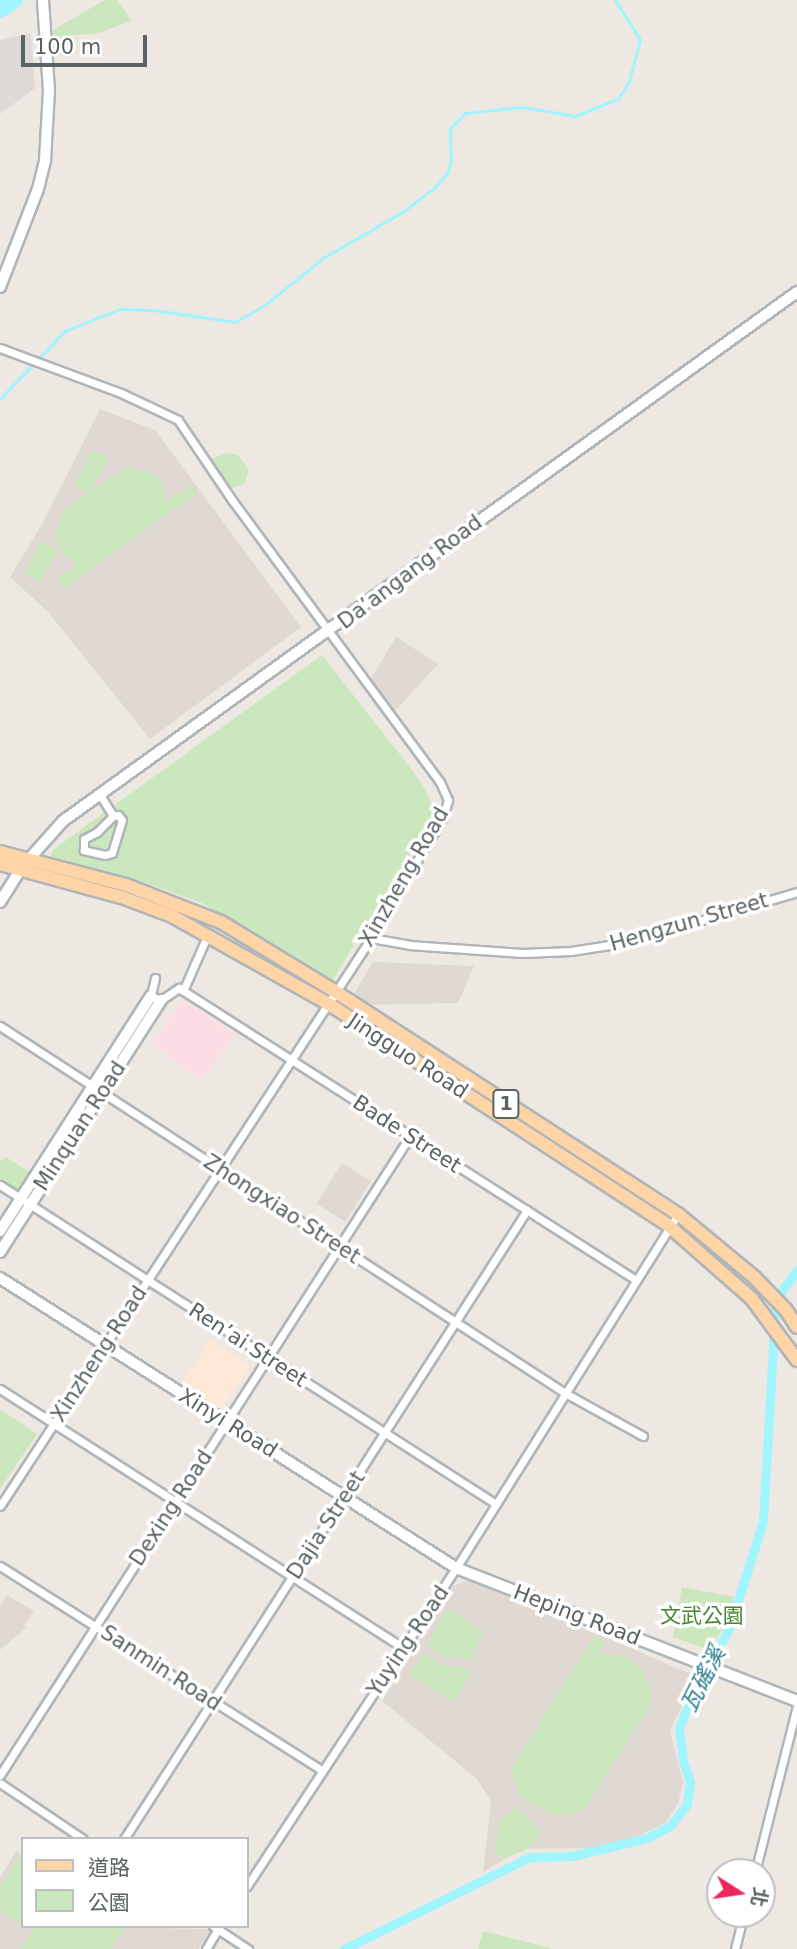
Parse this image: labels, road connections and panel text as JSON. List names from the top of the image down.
{
  "streets": {
    "main road": ["Jingguo Road", "1"],
    "street": [
      "Da’angang Road",
      "Xinzheng Road",
      "Hengzun Street",
      "Minquan Road",
      "Bade Street",
      "Zhongxiao Street",
      "Ren’ai Street",
      "Xinyi Road",
      "Dexing Road",
      "Dajia Street",
      "Heping Road",
      "Yuying Road",
      "Sanmin Road"
    ]
  },
  "crossings": [
    ["Da’angang Road", "Xinzheng Road"],
    ["Da’angang Road", "Jingguo Road"],
    ["Xinzheng Road", "Hengzun Street"],
    ["Xinzheng Road", "Jingguo Road"],
    ["Xinzheng Road", "Bade Street"],
    ["Xinzheng Road", "Zhongxiao Street"],
    ["Xinzheng Road", "Ren’ai Street"],
    ["Xinzheng Road", "Xinyi Road"],
    ["Jingguo Road", "Yuying Road"],
    ["Minquan Road", "Zhongxiao Street"],
    ["Minquan Road", "Ren’ai Street"],
    ["Bade Street", "Dexing Road"],
    ["Bade Street", "Dajia Street"],
    ["Bade Street", "Yuying Road"],
    ["Zhongxiao Street", "Dexing Road"],
    ["Zhongxiao Street", "Dajia Street"],
    ["Zhongxiao Street", "Yuying Road"],
    ["Ren’ai Street", "Dexing Road"],
    ["Ren’ai Street", "Dajia Street"],
    ["Ren’ai Street", "Yuying Road"],
    ["Xinyi Road", "Dexing Road"],
    ["Xinyi Road", "Dajia Street"],
    ["Xinyi Road", "Heping Road"],
    ["Xinyi Road", "Yuying Road"],
    ["Dexing Road", "Sanmin Road"],
    ["Dajia Street", "Sanmin Road"],
    ["Heping Road", "Yuying Road"],
    ["Yuying Road", "Sanmin Road"]
  ],
  "water": ["瓦磘溪"],
  "parks": ["文武公園"],
  "legend": ["道路", "公園"],
  "scale_bar": "100 m",
  "north": "right"
}
